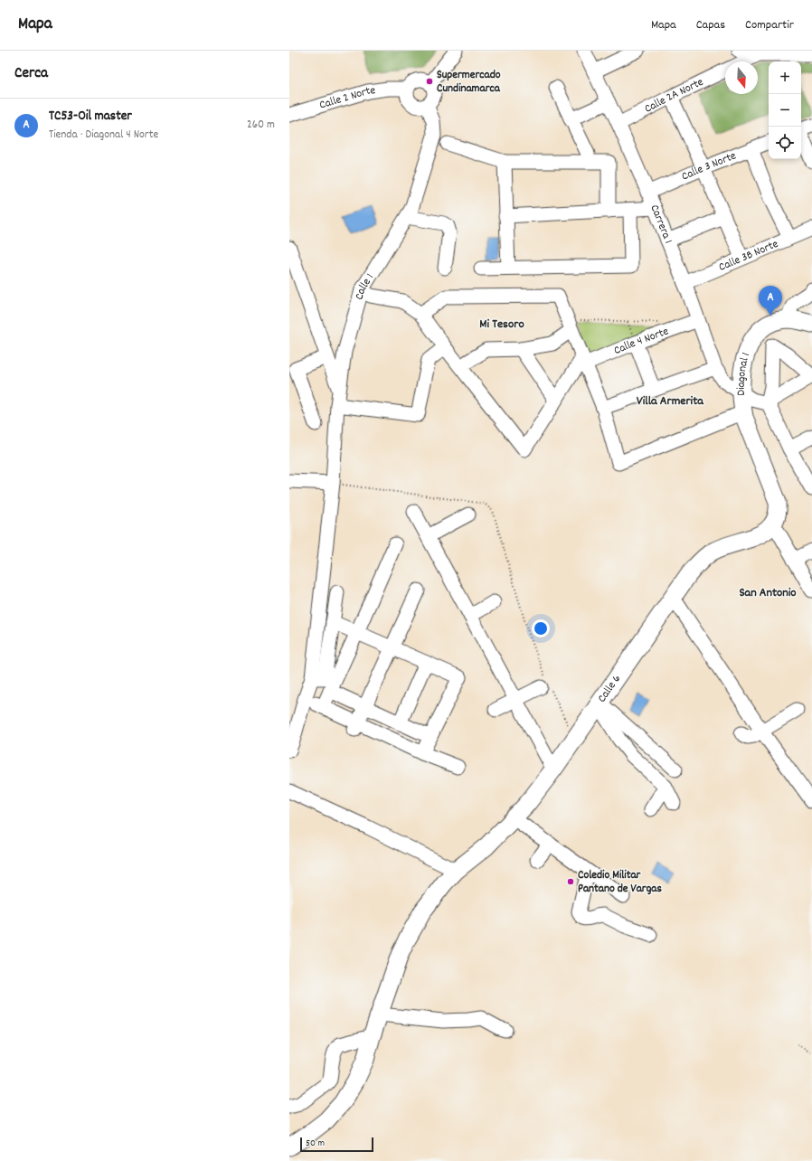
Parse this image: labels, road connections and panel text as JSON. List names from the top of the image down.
{
  "streets": {
    "main road": ["Diagonal 1", "Calle 6"],
    "street": [
      "Calle 2A Norte",
      "Calle 2 Norte",
      "Calle 3 Norte",
      "Carrera 1",
      "Calle 3B Norte",
      "Calle 1",
      "Calle 4 Norte"
    ]
  },
  "crossings": [
    ["Calle 2A Norte", "Carrera 1"],
    ["Calle 2 Norte", "Calle 1"],
    ["Calle 3 Norte", "Carrera 1"],
    ["Carrera 1", "Calle 3B Norte"],
    ["Carrera 1", "Calle 4 Norte"],
    ["Carrera 1", "Diagonal 1"]
  ],
  "districts": ["Mi Tesoro", "Villa Armerita", "San Antonio"],
  "places": ["Supermercado Cundinamarca", "Coledio Militar Pantano de Vargas"],
  "scale_bar": "50 m",
  "north": "bottom",
  "page": {
    "header": "Mapa",
    "nav": ["Mapa", "Capas", "Compartir"],
    "heading": "Cerca",
    "map_buttons": ["+", "−"],
    "list": [
      {
        "mark": "A",
        "name": "TC53-Oil master",
        "note": "Tienda · Diagonal 4 Norte",
        "value": "260 m"
      }
    ],
    "pins": "A",
    "scale": "50 m"
  }
}
